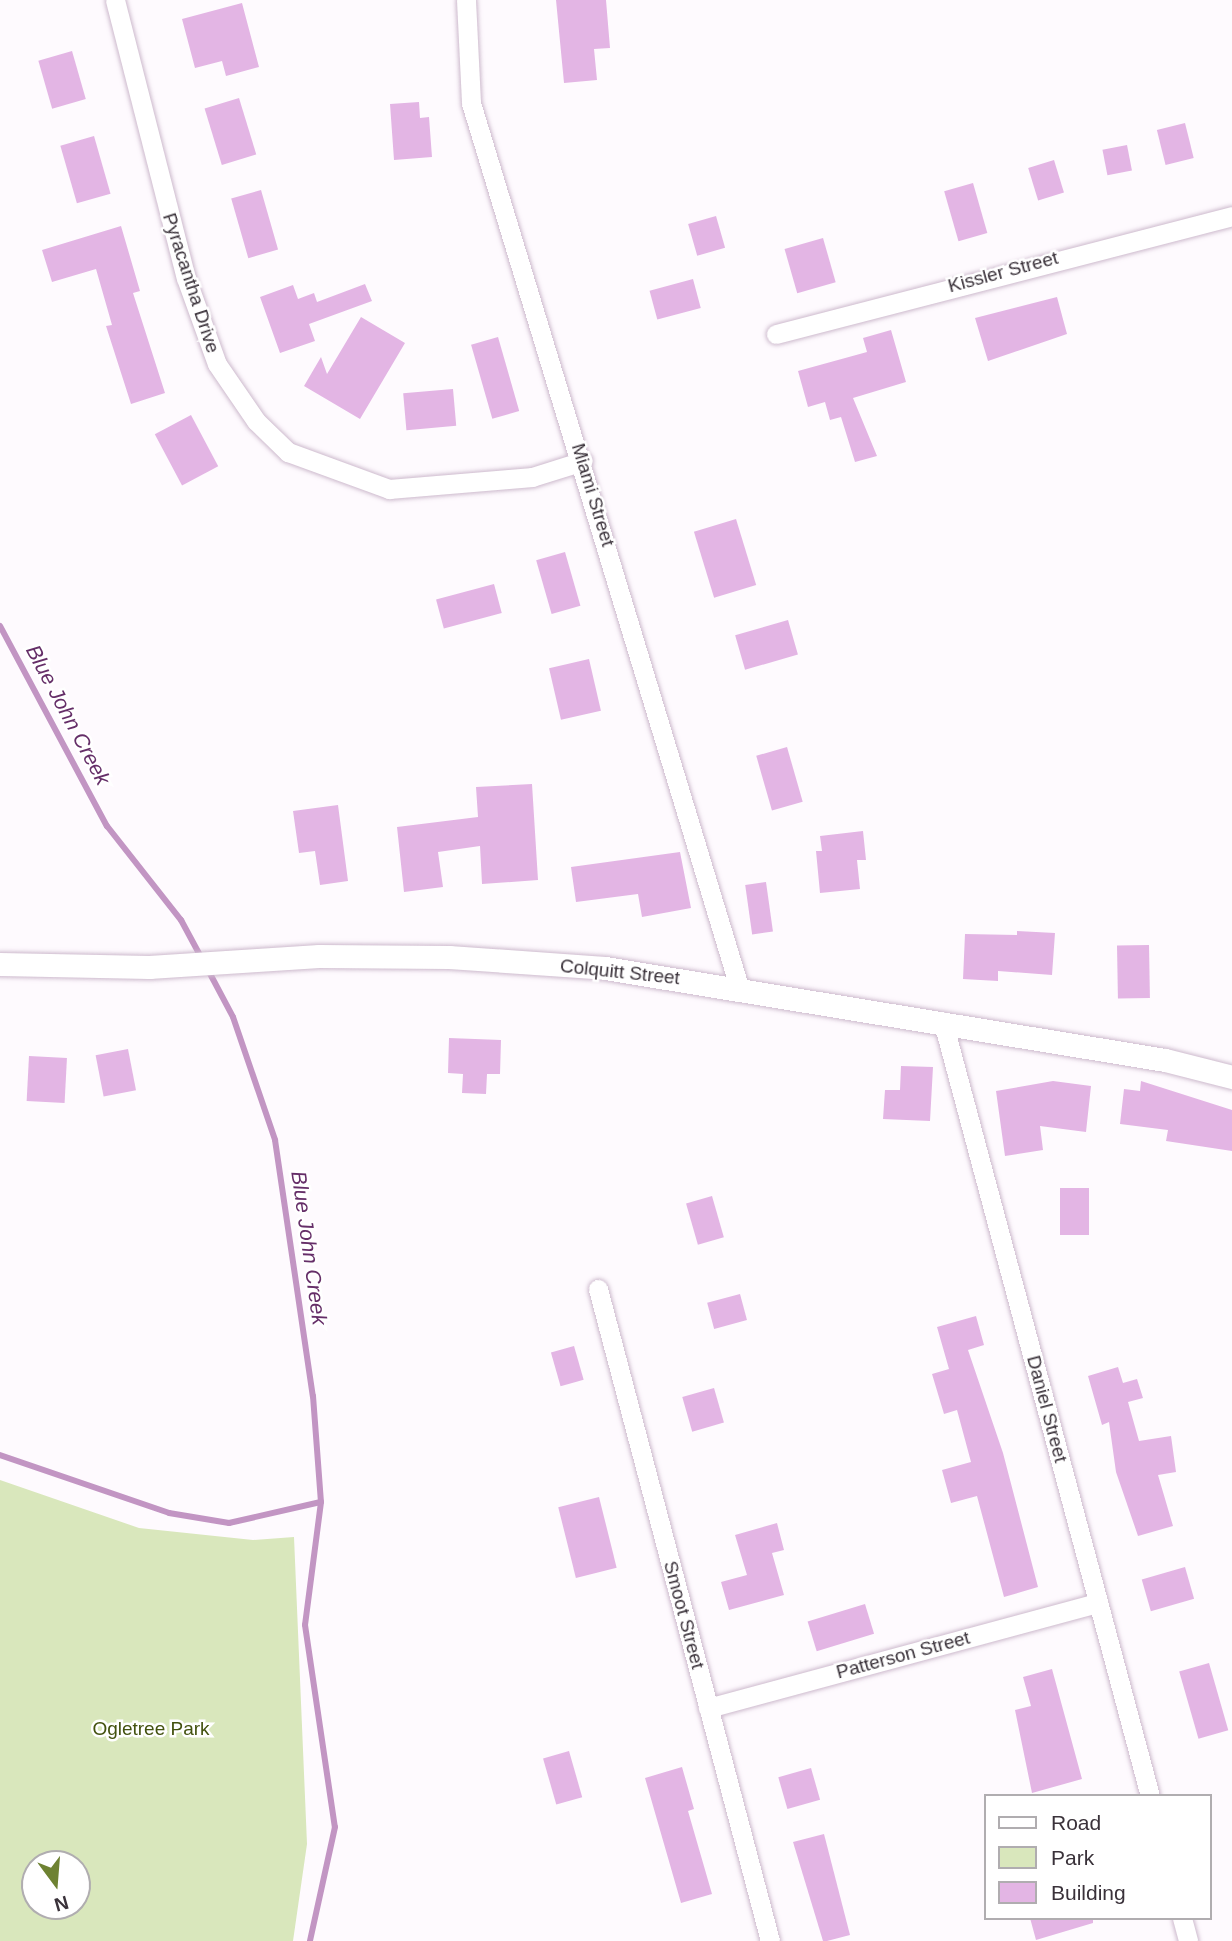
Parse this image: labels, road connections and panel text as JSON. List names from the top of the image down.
{
  "streets": {
    "street": [
      "Kissler Street",
      "Pyracantha Drive",
      "Miami Street",
      "Colquitt Street",
      "Daniel Street",
      "Smoot Street",
      "Patterson Street"
    ]
  },
  "crossings": [
    ["Pyracantha Drive", "Miami Street"],
    ["Miami Street", "Colquitt Street"],
    ["Colquitt Street", "Daniel Street"],
    ["Daniel Street", "Patterson Street"],
    ["Smoot Street", "Patterson Street"]
  ],
  "water": ["Blue John Creek"],
  "parks": ["Ogletree Park"],
  "legend": ["Road", "Park", "Building"],
  "north": "bottom"
}
